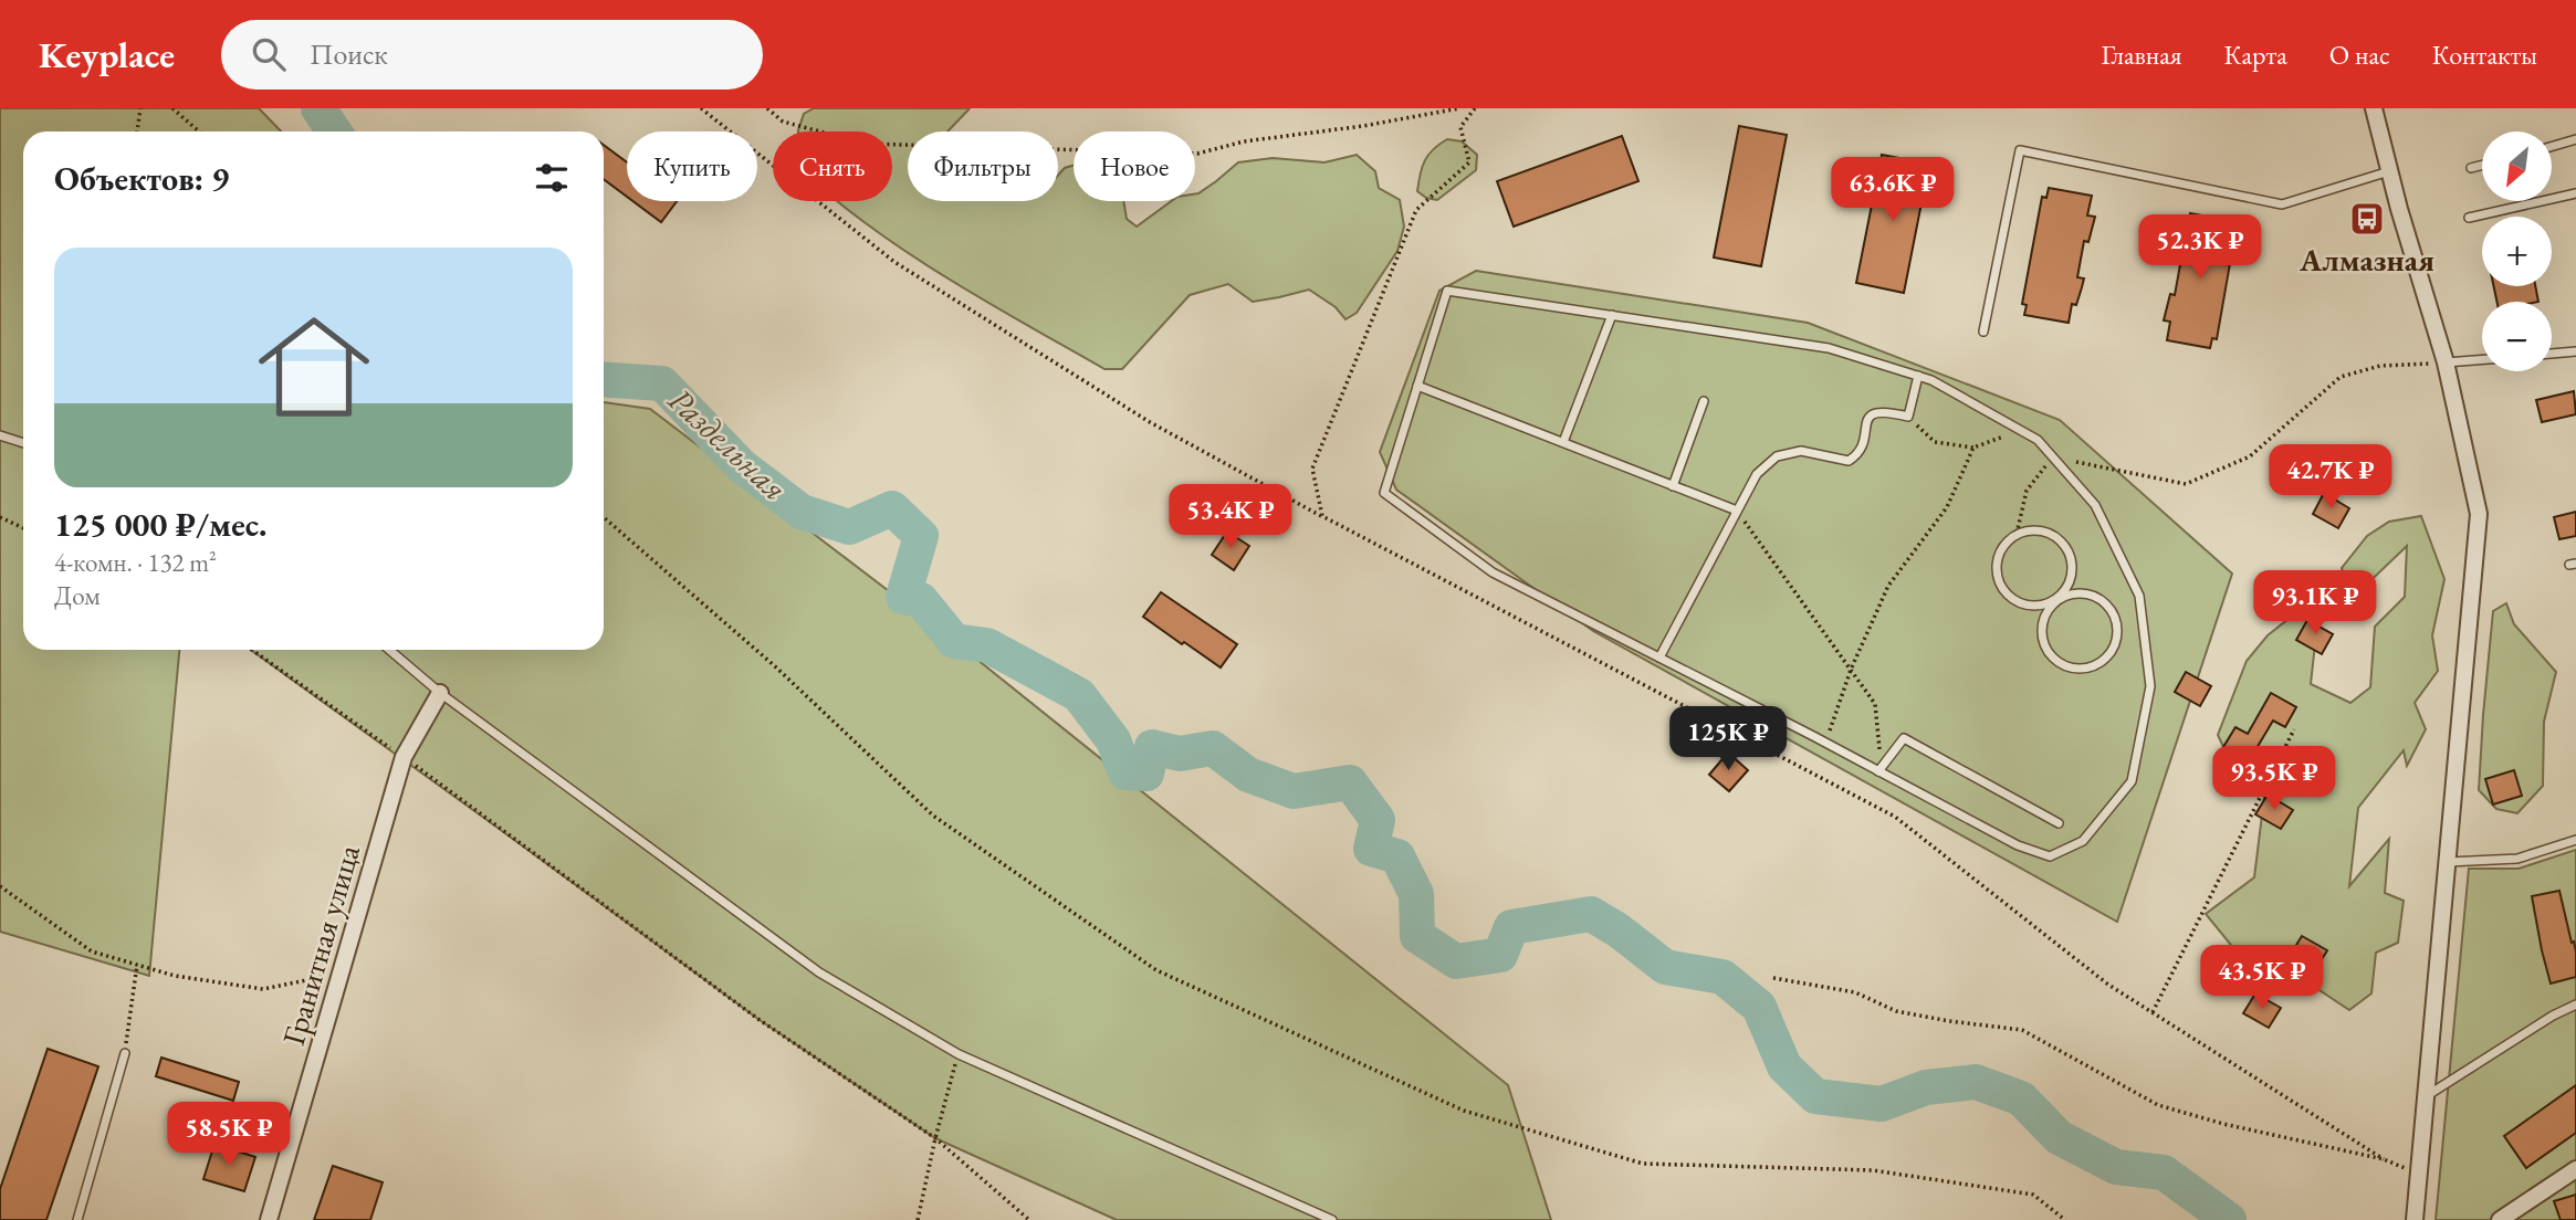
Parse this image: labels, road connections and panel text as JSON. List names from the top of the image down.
{
  "streets": {
    "street": ["Гранитная улица"]
  },
  "water": ["Раздельная"],
  "places": {
    "bus stop": ["Алмазная"]
  },
  "north": "bottom left",
  "page": {
    "header": "Keyplace",
    "search": "Поиск",
    "nav": [
      "Главная",
      "Карта",
      "О нас",
      "Контакты"
    ],
    "map_buttons": ["+", "−"],
    "chip": [
      "Купить",
      "Снять",
      "Фильтры",
      "Новое"
    ],
    "heading": "Объектов: 9",
    "price": [
      "63.6K ₽",
      "52.3K ₽",
      "42.7K ₽",
      "53.4K ₽",
      "93.1K ₽",
      "125K ₽",
      "93.5K ₽",
      "43.5K ₽",
      "58.5K ₽"
    ],
    "list": [
      {
        "name": "125 000 ₽/мес.",
        "note": "4-комн. · 132 m² · Дом"
      }
    ]
  }
}
